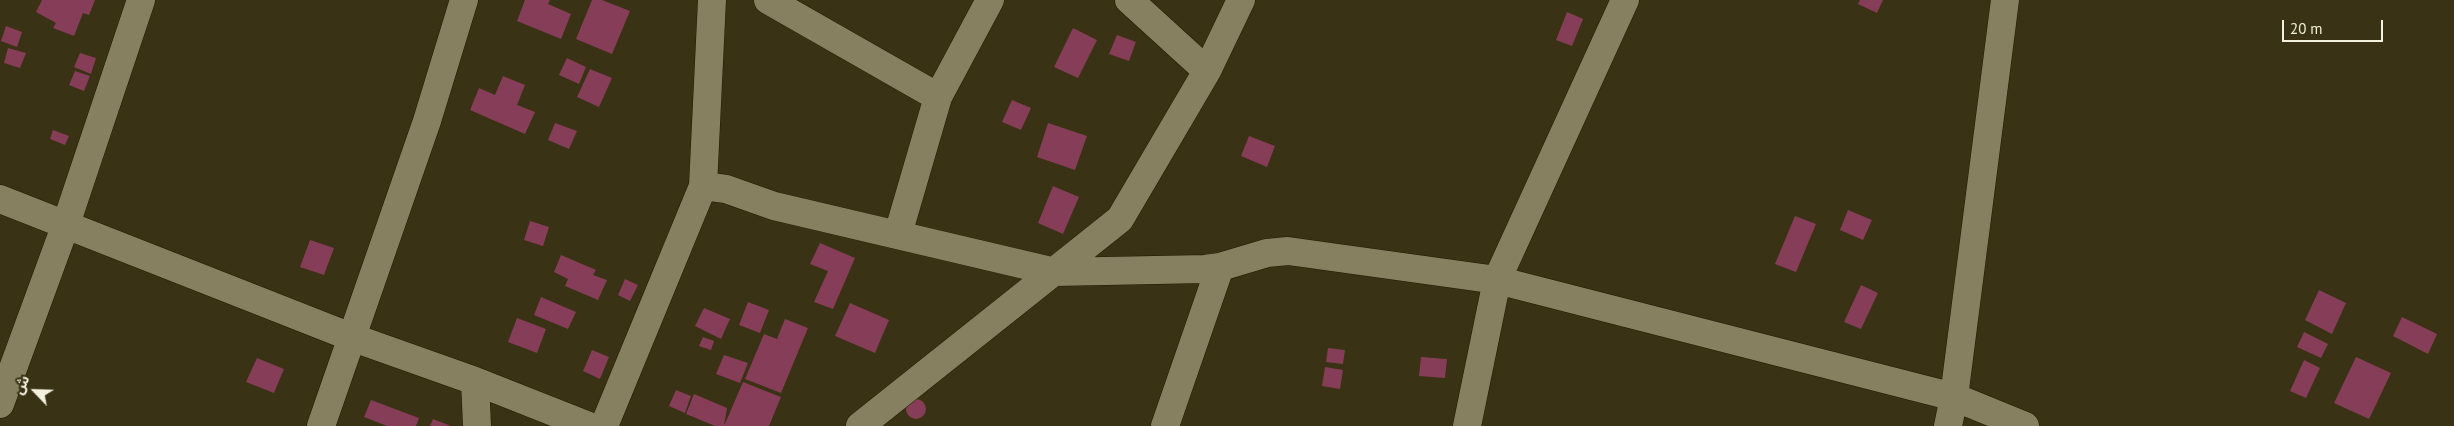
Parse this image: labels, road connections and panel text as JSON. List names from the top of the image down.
{
  "scale_bar": "20 m",
  "north": "top left"
}
